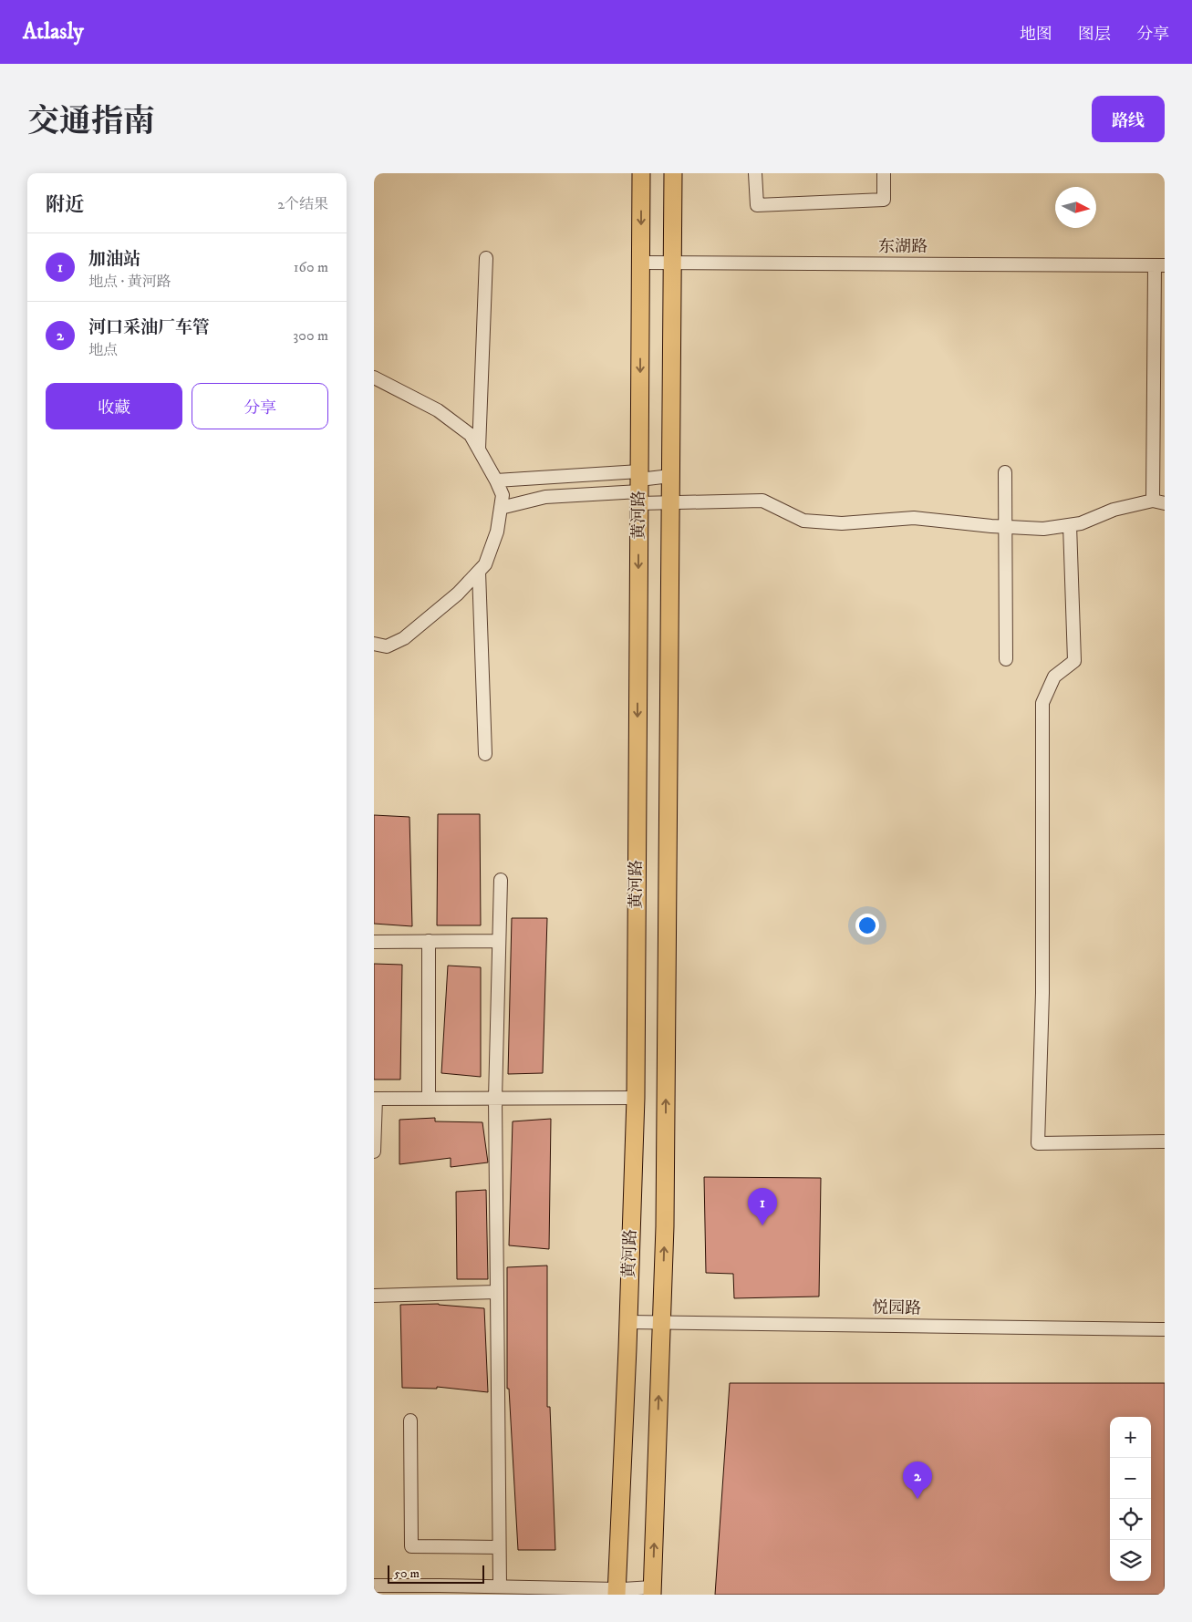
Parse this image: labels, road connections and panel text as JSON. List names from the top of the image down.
{
  "streets": {
    "main road": ["黄河路"],
    "street": ["东湖路", "悦园路"]
  },
  "crossings": [
    ["东湖路", "黄河路"],
    ["黄河路", "悦园路"]
  ],
  "scale_bar": "50 m",
  "north": "right",
  "page": {
    "header": "Atlasly",
    "nav": ["地图", "图层", "分享"],
    "title": "交通指南",
    "buttons": [
      "路线",
      ["收藏", "分享"]
    ],
    "heading": ["附近", "2个结果"],
    "list": [
      {
        "mark": "1",
        "name": "加油站",
        "note": "地点 · 黄河路",
        "value": "160 m"
      },
      {
        "mark": "2",
        "name": "河口采油厂车管",
        "note": "地点",
        "value": "300 m"
      }
    ],
    "pins": ["1", "2"],
    "map_buttons": ["+", "−"],
    "scale": "50 m"
  }
}
